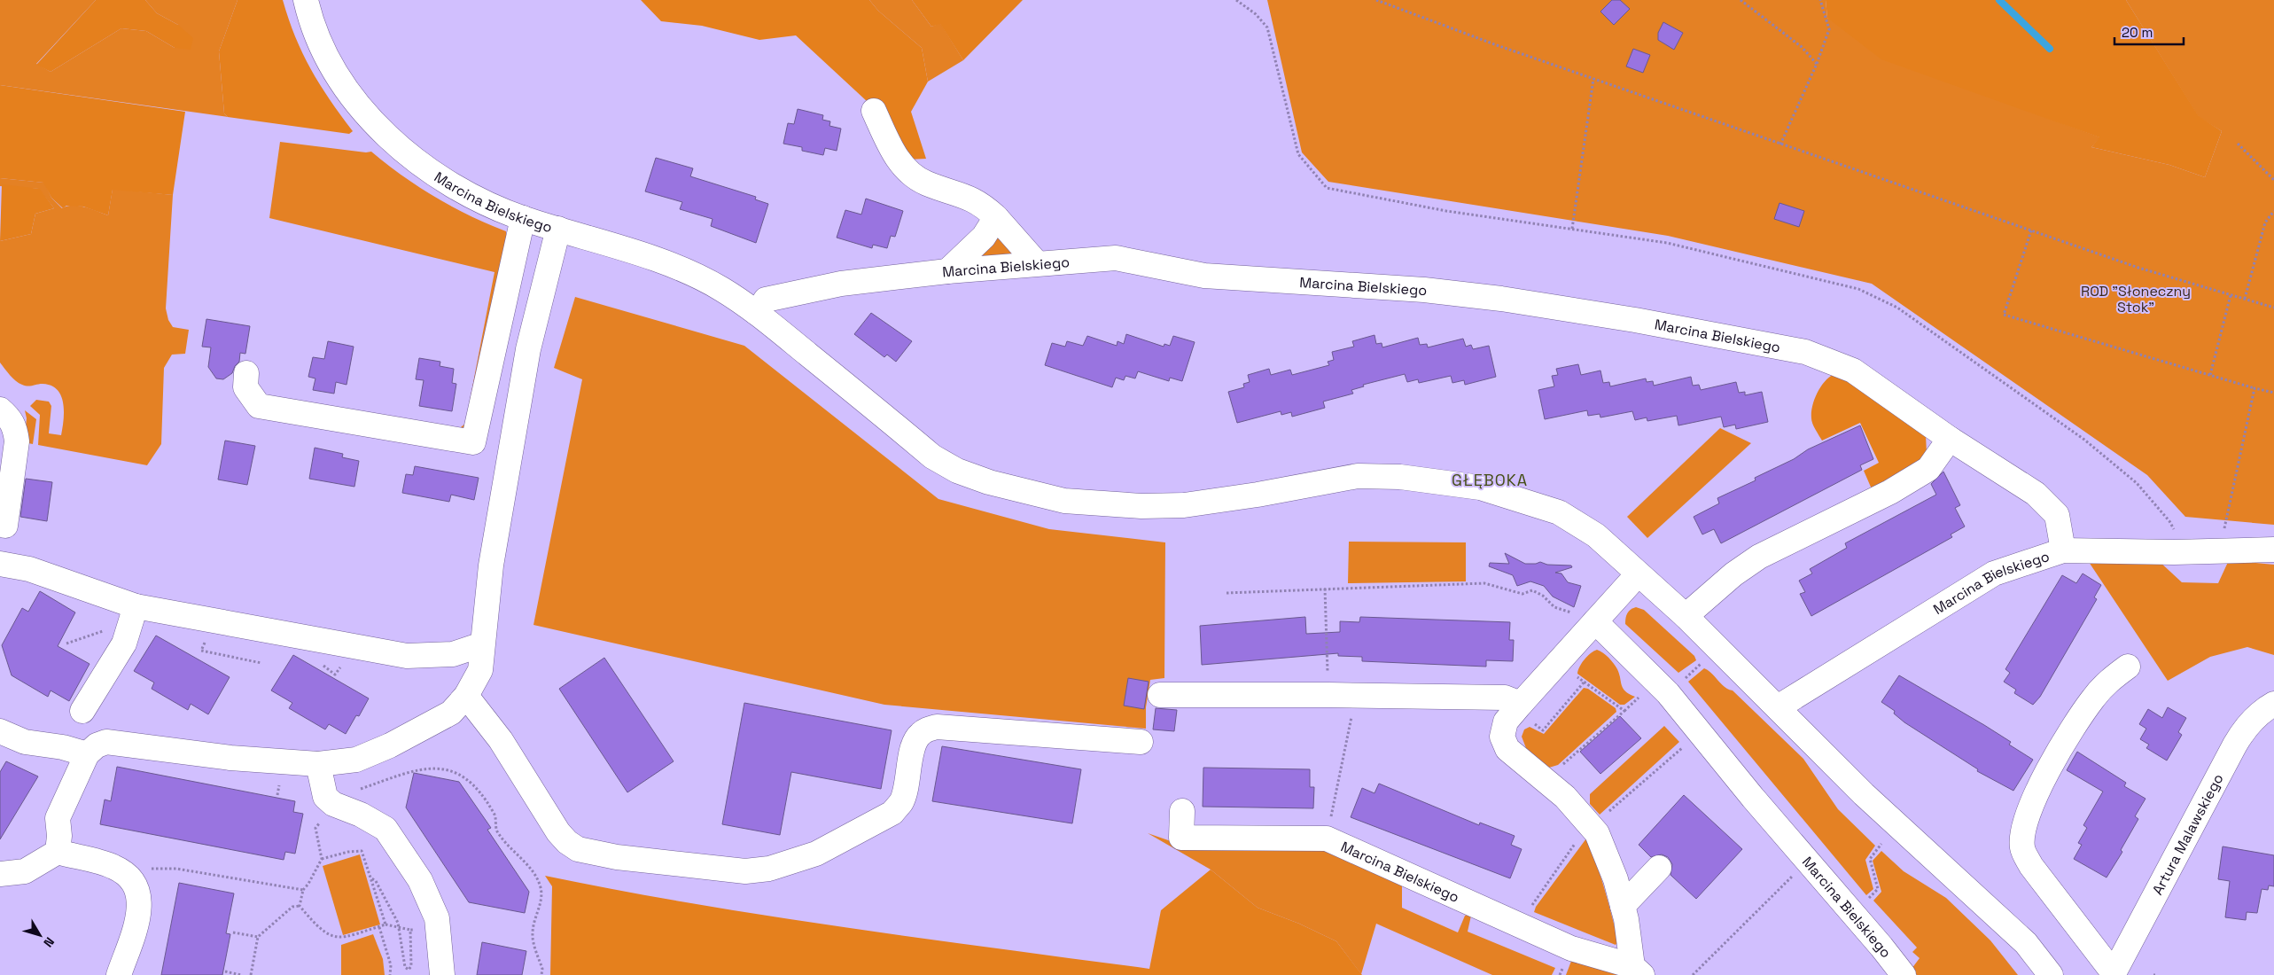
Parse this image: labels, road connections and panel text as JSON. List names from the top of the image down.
{
  "streets": {
    "street": ["Marcina Bielskiego", "Artura Malawskiego"]
  },
  "districts": ["GŁĘBOKA"],
  "parks": ["ROD \"Słoneczny Stok\""],
  "scale_bar": "20 m",
  "north": "bottom right"
}
